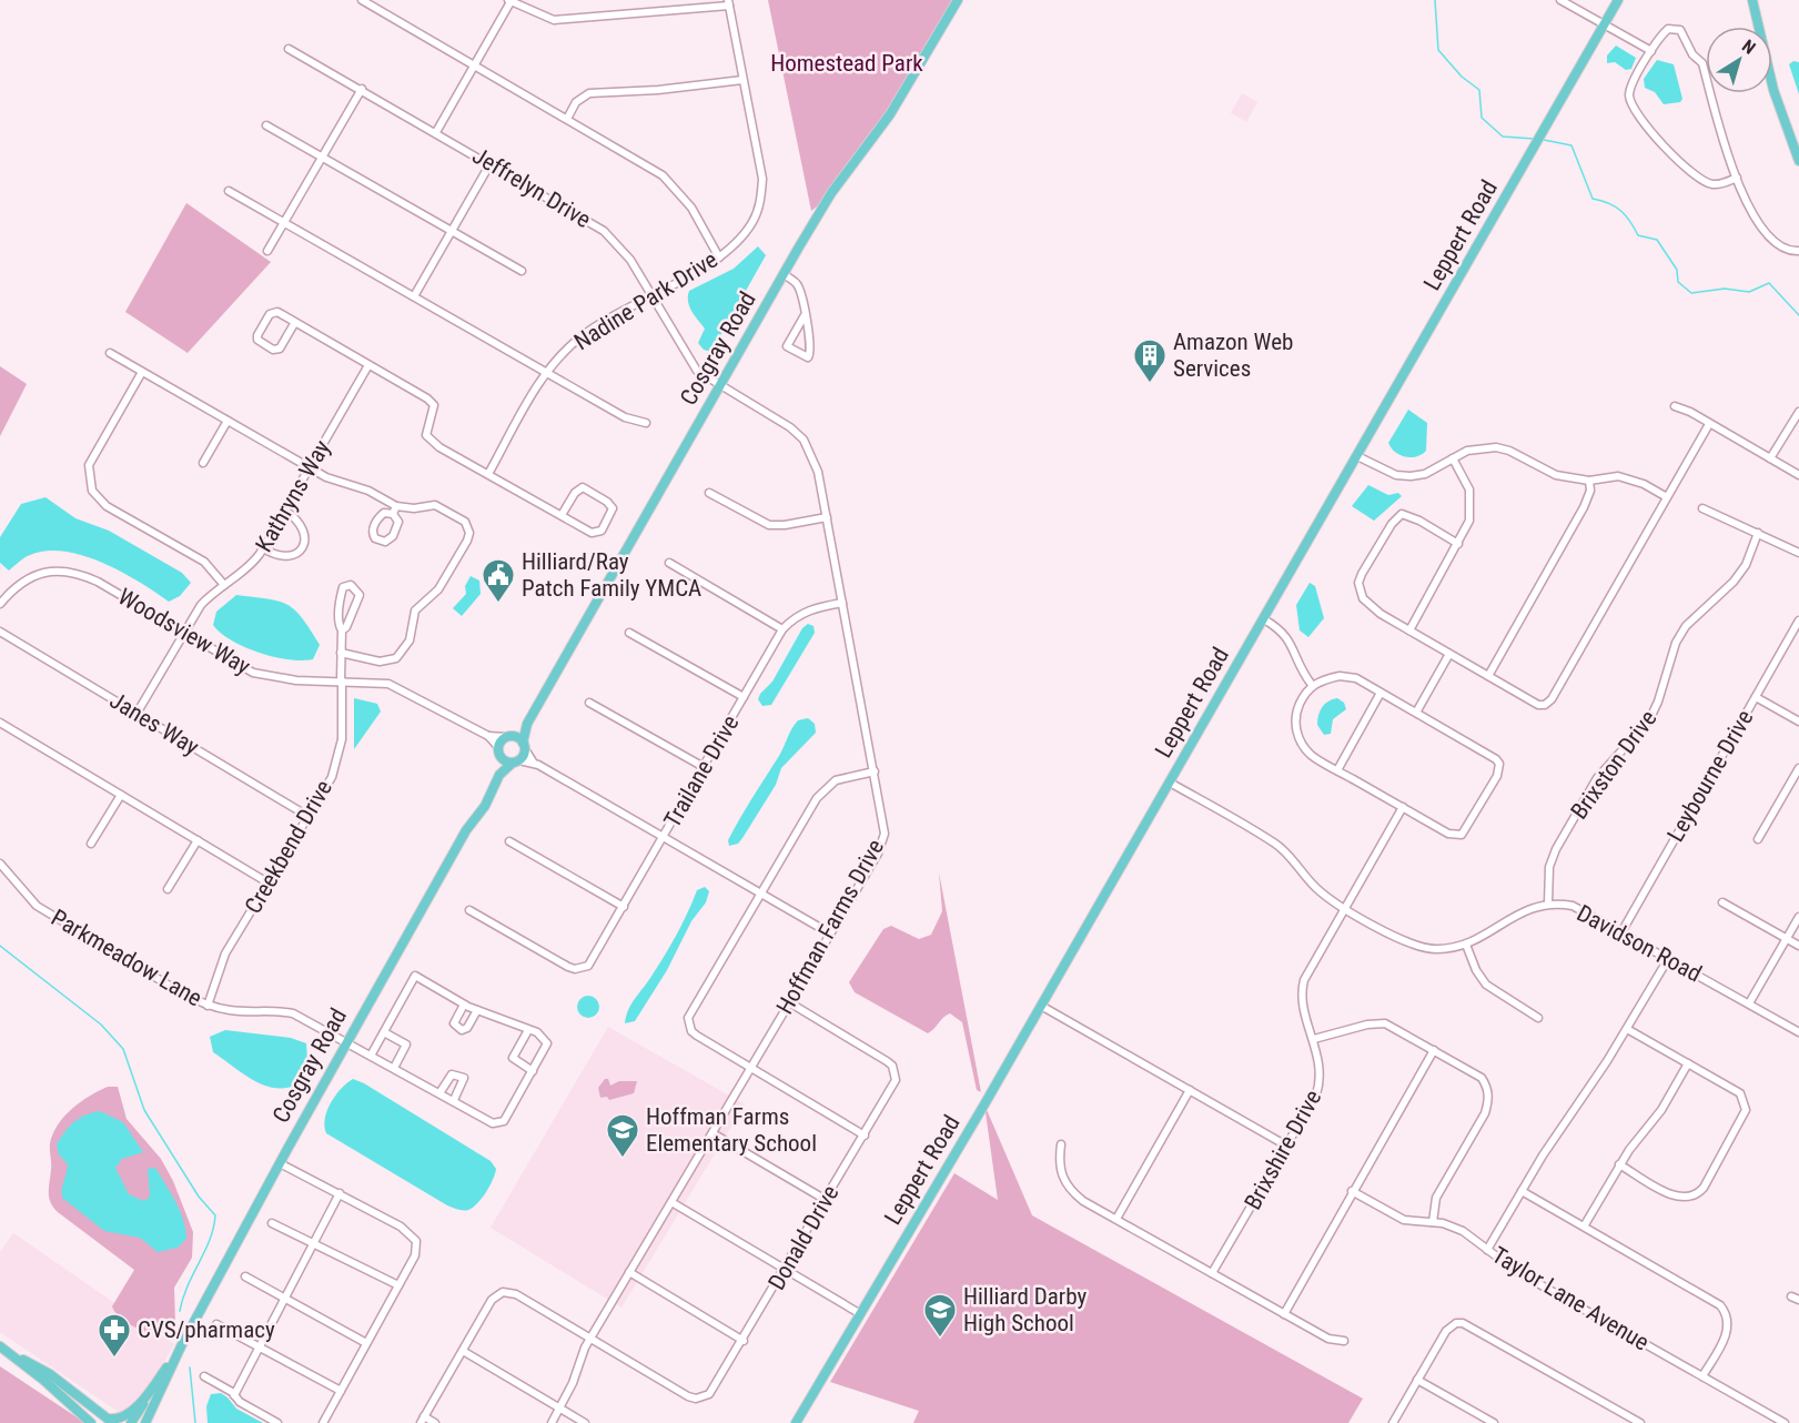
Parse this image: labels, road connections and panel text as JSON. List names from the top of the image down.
{
  "streets": {
    "main road": ["Leppert Road", "Cosgray Road"],
    "street": [
      "Jeffrelyn Drive",
      "Nadine Park Drive",
      "Kathryns Way",
      "Woodsview Way",
      "Janes Way",
      "Brixston Drive",
      "Trailane Drive",
      "Leybourne Drive",
      "Creekbend Drive",
      "Hoffman Farms Drive",
      "Davidson Road",
      "Parkmeadow Lane",
      "Brixshire Drive",
      "Donald Drive",
      "Taylor Lane Avenue"
    ]
  },
  "crossings": [
    ["Jeffrelyn Drive", "Nadine Park Drive"],
    ["Jeffrelyn Drive", "Cosgray Road"],
    ["Jeffrelyn Drive", "Hoffman Farms Drive"],
    ["Leppert Road", "Davidson Road"],
    ["Cosgray Road", "Woodsview Way"],
    ["Cosgray Road", "Hoffman Farms Drive"],
    ["Cosgray Road", "Parkmeadow Lane"],
    ["Kathryns Way", "Woodsview Way"],
    ["Kathryns Way", "Janes Way"],
    ["Woodsview Way", "Creekbend Drive"],
    ["Janes Way", "Creekbend Drive"],
    ["Brixston Drive", "Davidson Road"],
    ["Trailane Drive", "Hoffman Farms Drive"],
    ["Leybourne Drive", "Davidson Road"],
    ["Creekbend Drive", "Parkmeadow Lane"],
    ["Hoffman Farms Drive", "Donald Drive"],
    ["Davidson Road", "Brixshire Drive"]
  ],
  "parks": ["Homestead Park"],
  "places": {
    "building": ["Amazon Web Services"],
    "public building": ["Hilliard/Ray Patch Family YMCA"],
    "school or university": ["Hoffman Farms Elementary School", "Hilliard Darby High School"],
    "pharmacy": ["CVS/pharmacy"]
  },
  "north": "top right"
}
